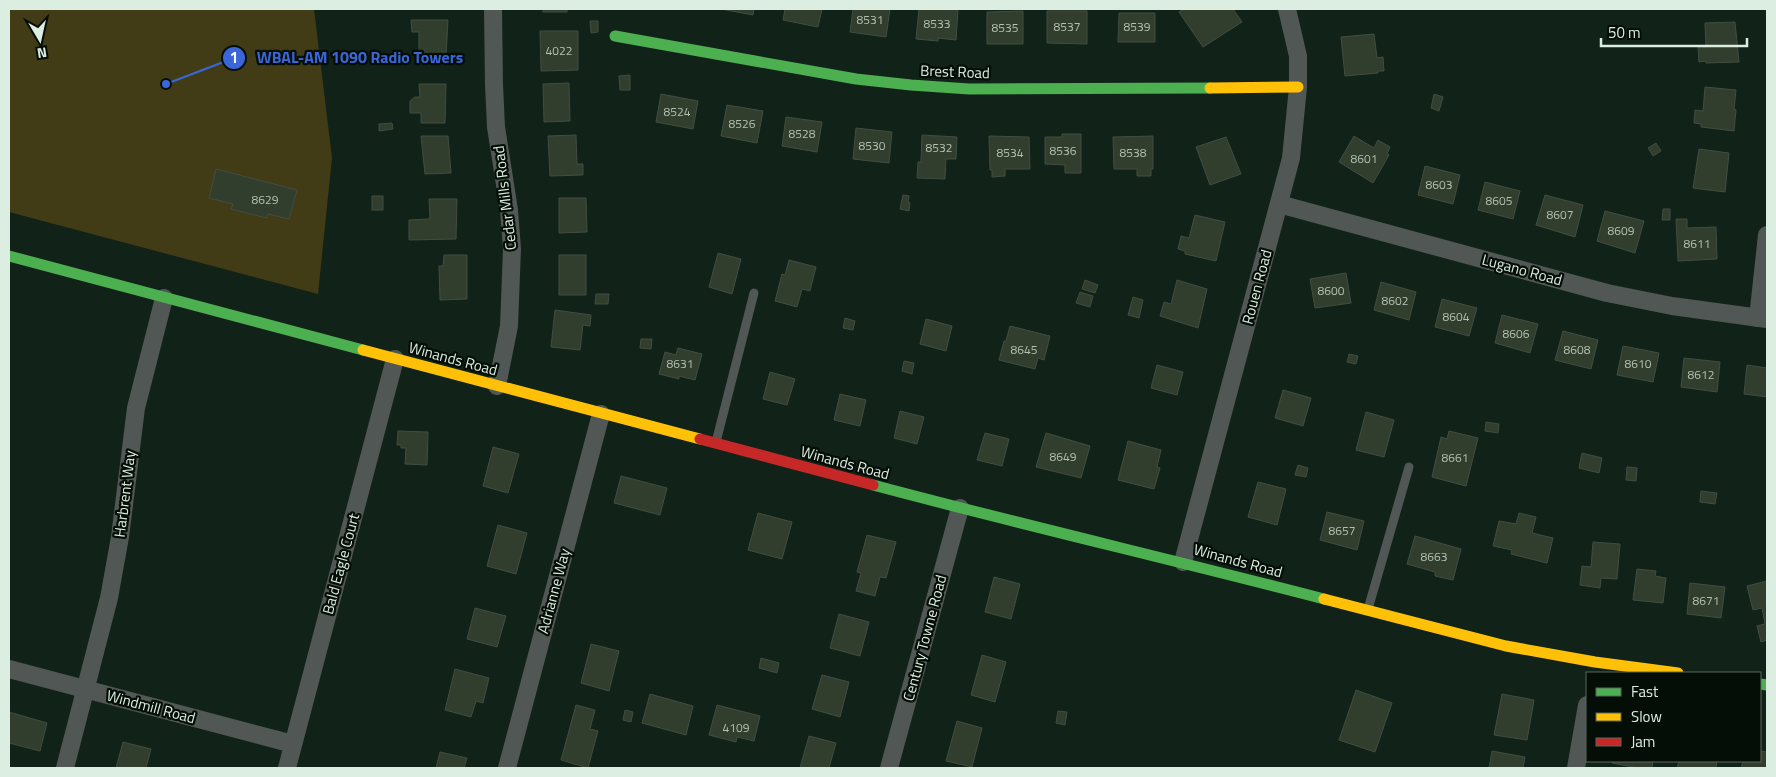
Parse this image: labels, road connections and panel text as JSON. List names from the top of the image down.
{
  "streets": {
    "street": [
      "Brest Road",
      "Cedar Mills Road",
      "Lugano Road",
      "Rouen Road",
      "Winands Road",
      "Harbrent Way",
      "Bald Eagle Court",
      "Adrianne Way",
      "Century Towne Road",
      "Windmill Road"
    ]
  },
  "crossings": [
    ["Brest Road", "Rouen Road"],
    ["Cedar Mills Road", "Winands Road"],
    ["Lugano Road", "Rouen Road"],
    ["Rouen Road", "Winands Road"],
    ["Winands Road", "Harbrent Way"],
    ["Winands Road", "Bald Eagle Court"],
    ["Winands Road", "Adrianne Way"],
    ["Winands Road", "Century Towne Road"],
    ["Harbrent Way", "Windmill Road"],
    ["Bald Eagle Court", "Windmill Road"]
  ],
  "places": ["WBAL-AM 1090 Radio Towers"],
  "house_numbers": [
    "8531",
    "8533",
    "8537",
    "8539",
    "8535",
    "4022",
    "8524",
    "8526",
    "8528",
    "8530",
    "8532",
    "8536",
    "8534",
    "8538",
    "8601",
    "8603",
    "8629",
    "8605",
    "8607",
    "8609",
    "8611",
    "8600",
    "8602",
    "8604",
    "8606",
    "8645",
    "8608",
    "8631",
    "8610",
    "8612",
    "8649",
    "8661",
    "8657",
    "8663",
    "8671",
    "4109"
  ],
  "legend": ["Fast", "Slow", "Jam"],
  "scale_bar": "50 m",
  "north": "bottom"
}
